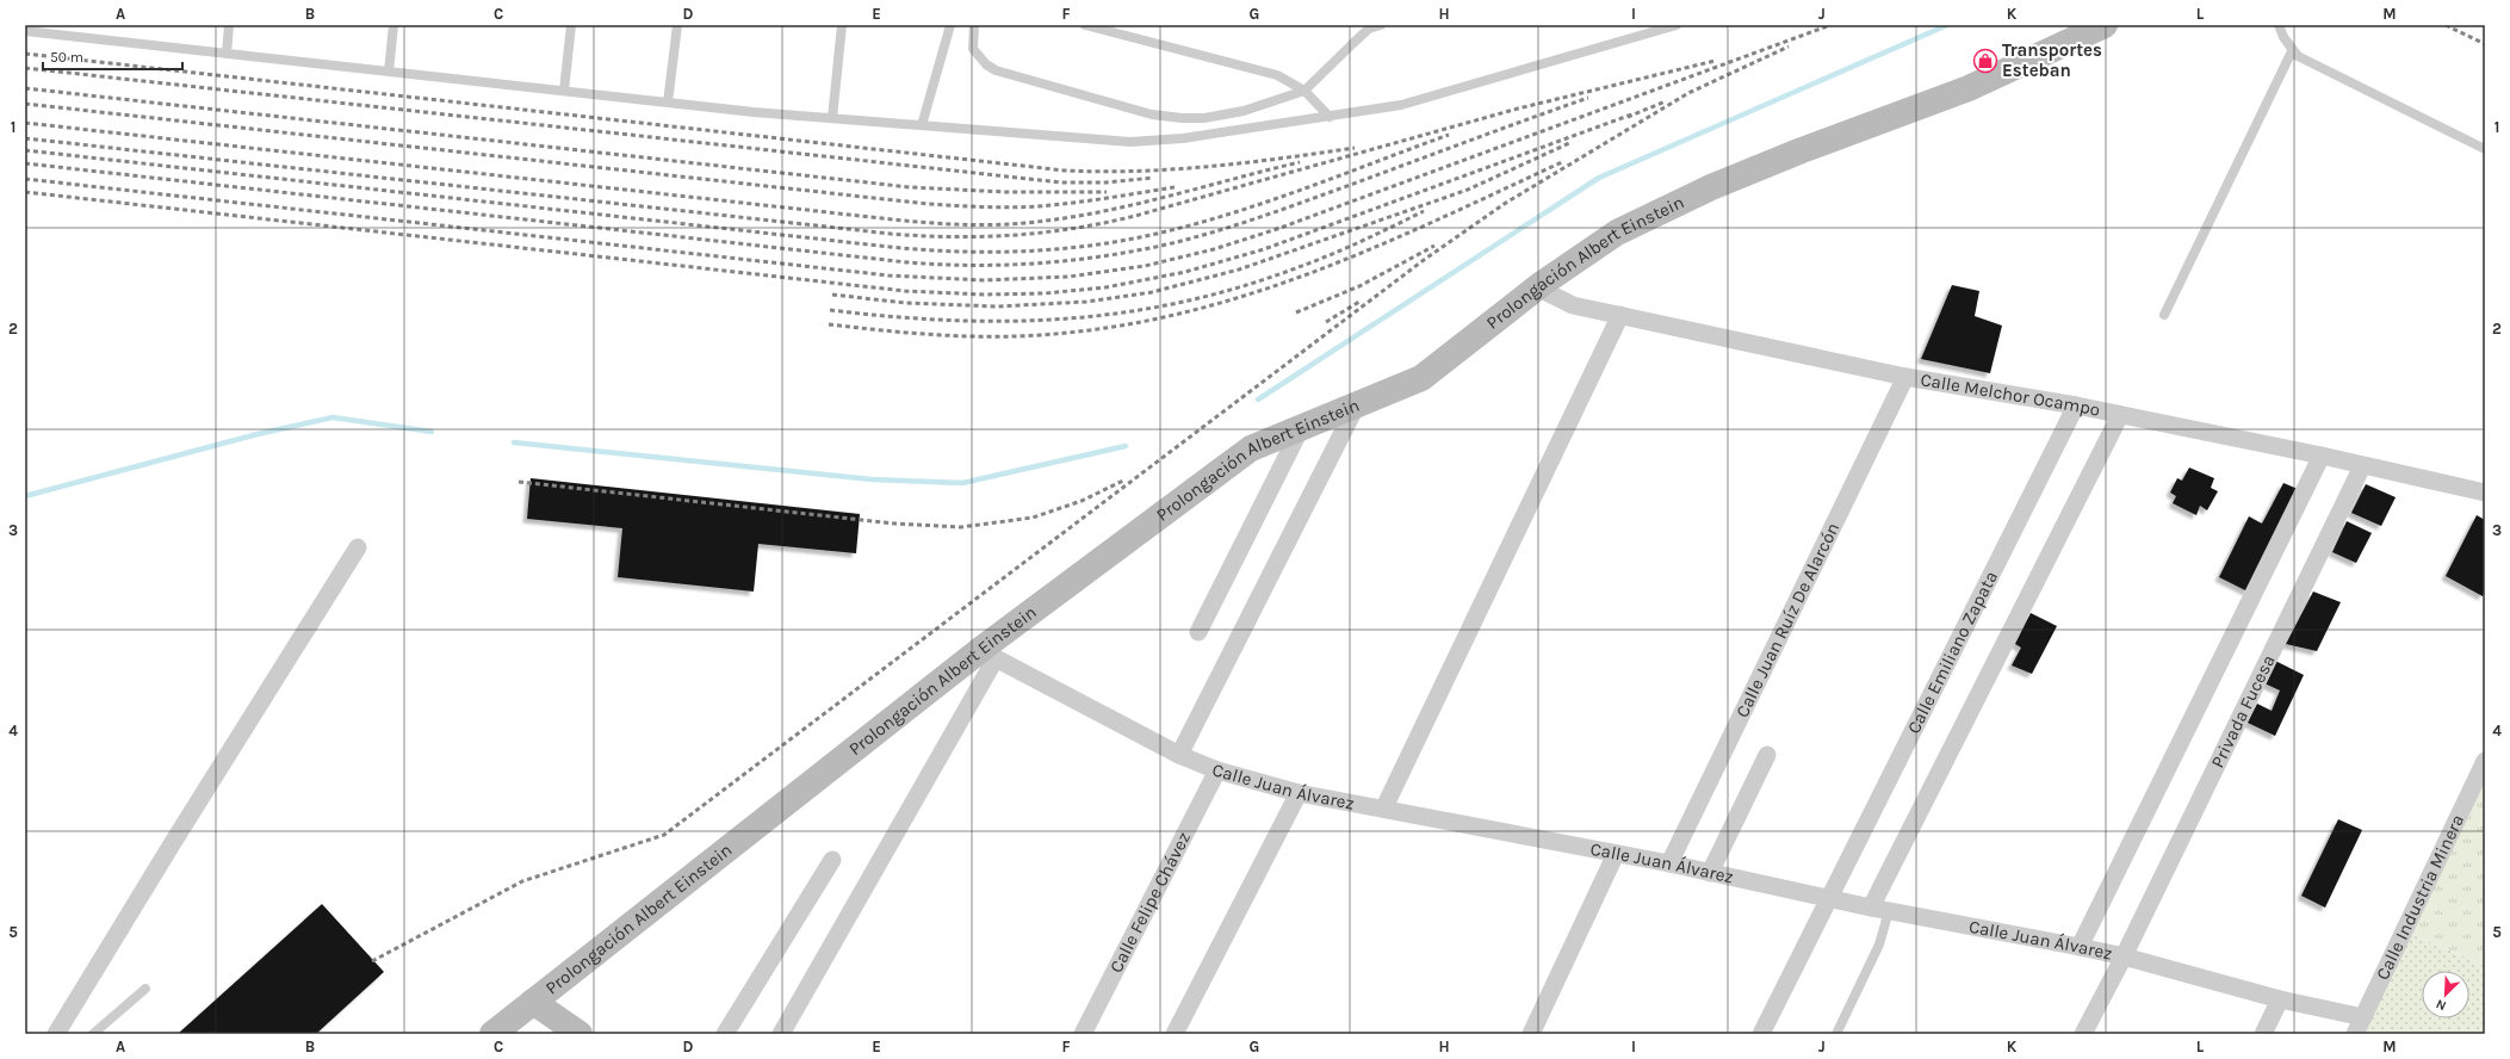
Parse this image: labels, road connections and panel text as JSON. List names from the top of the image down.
{
  "streets": {
    "main road": ["Prolongación Albert Einstein"],
    "street": [
      "Calle Melchor Ocampo",
      "Calle Juan Ruíz De Alarcón",
      "Calle Emiliano Zapata",
      "Privada Fucesa",
      "Calle Juan Álvarez",
      "Calle Industria Minera",
      "Calle Felipe Chávez"
    ]
  },
  "crossings": [
    ["Prolongación Albert Einstein", "Calle Melchor Ocampo"],
    ["Prolongación Albert Einstein", "Calle Juan Álvarez"],
    ["Calle Melchor Ocampo", "Calle Juan Ruíz De Alarcón"],
    ["Calle Melchor Ocampo", "Calle Emiliano Zapata"],
    ["Calle Melchor Ocampo", "Privada Fucesa"],
    ["Calle Juan Ruíz De Alarcón", "Calle Juan Álvarez"],
    ["Calle Emiliano Zapata", "Calle Juan Álvarez"],
    ["Privada Fucesa", "Calle Juan Álvarez"],
    ["Calle Juan Álvarez", "Calle Industria Minera"],
    ["Calle Juan Álvarez", "Calle Felipe Chávez"]
  ],
  "places": {
    "shop": ["Transportes Esteban"]
  },
  "scale_bar": "50 m",
  "north": "bottom left",
  "grid": {
    "columns": [
      "A",
      "B",
      "C",
      "D",
      "E",
      "F",
      "G",
      "H",
      "I",
      "J",
      "K",
      "L",
      "M"
    ],
    "rows": [
      "1",
      "2",
      "3",
      "4",
      "5"
    ]
  }
}
